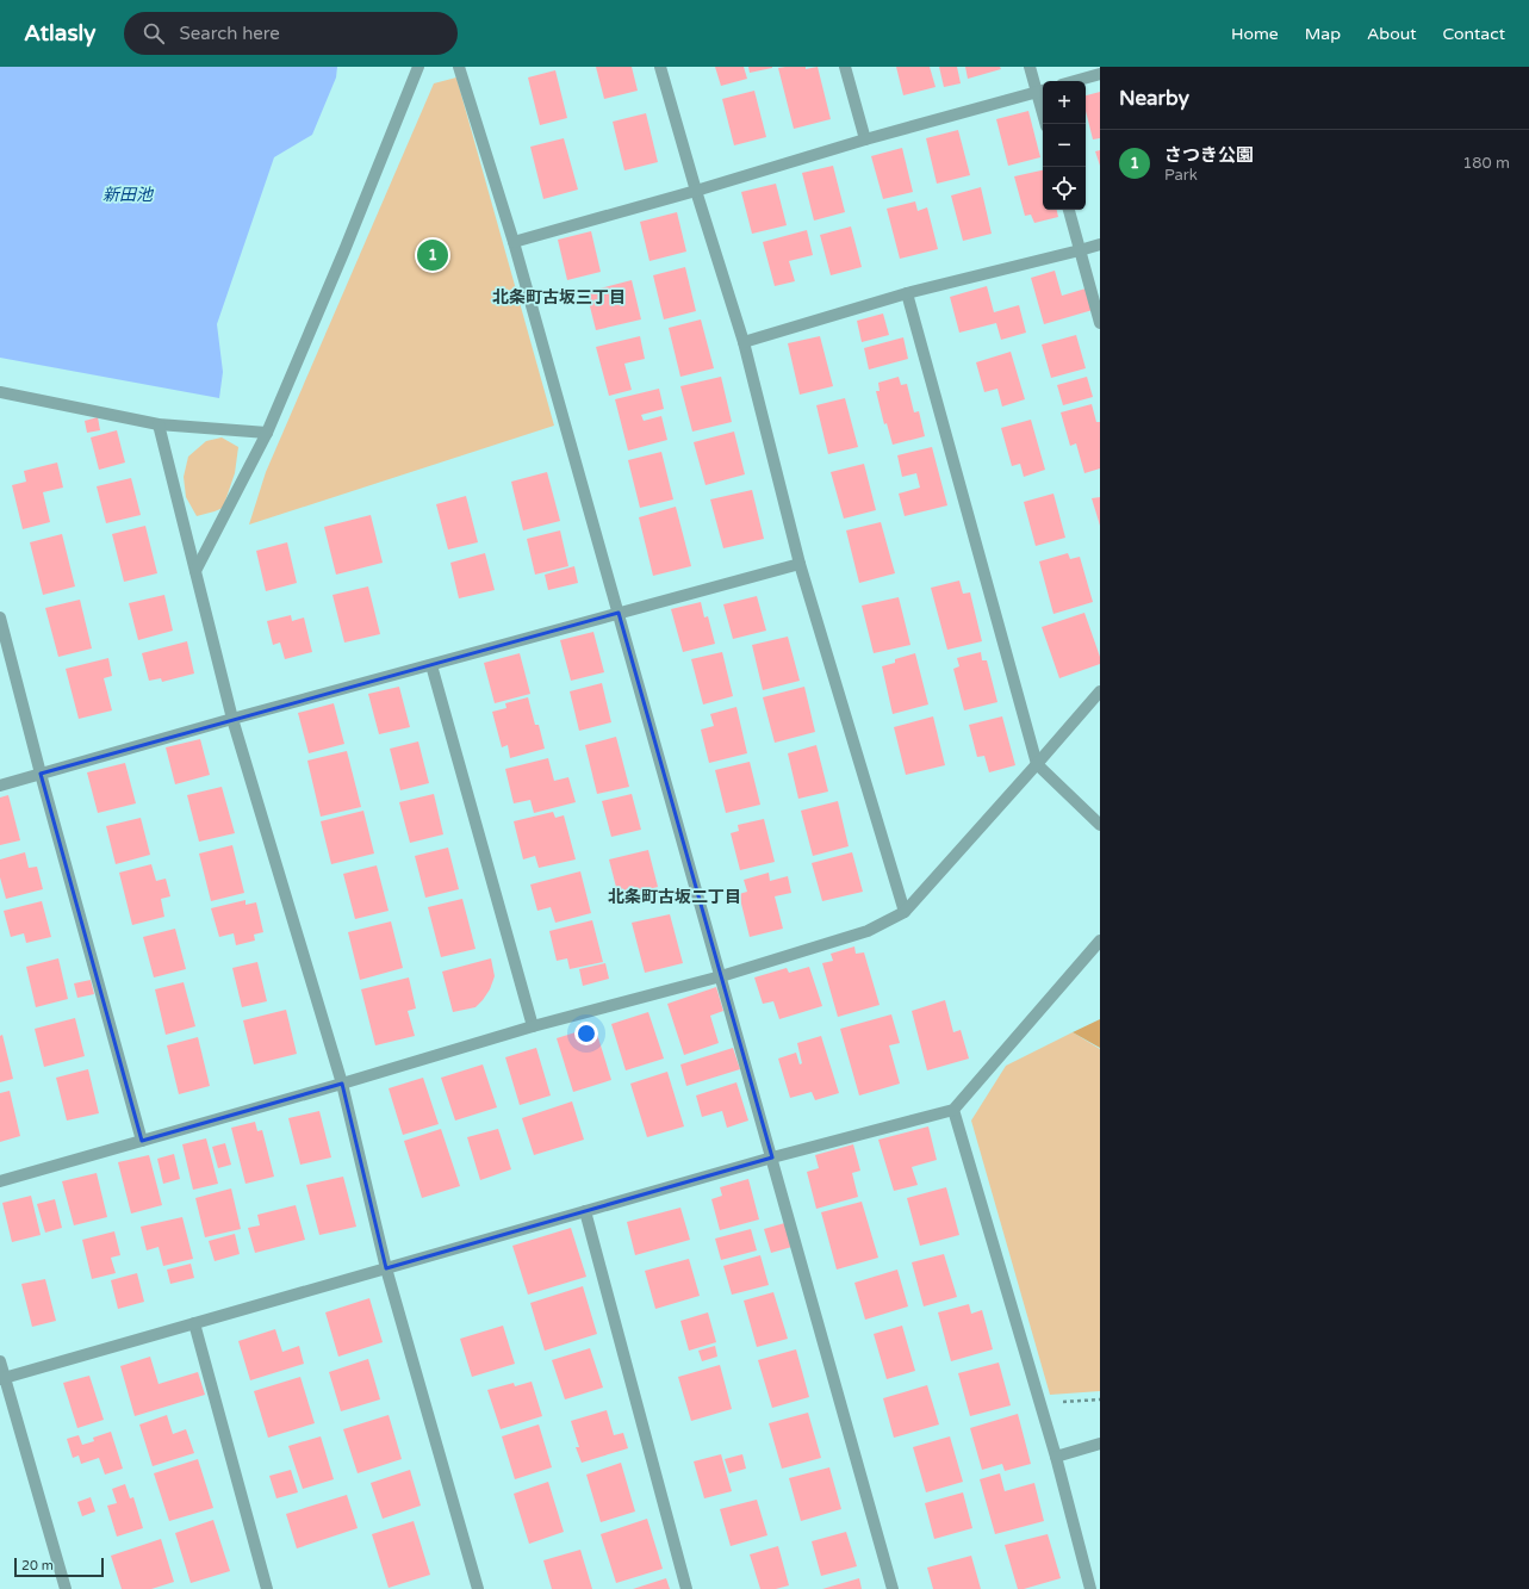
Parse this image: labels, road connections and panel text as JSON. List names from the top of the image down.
{
  "districts": ["北条町古坂三丁目", "北条町古坂二丁目"],
  "water": ["新田池"],
  "scale_bar": "20 m",
  "page": {
    "header": "Atlasly",
    "search": "Search here",
    "nav": [
      "Home",
      "Map",
      "About",
      "Contact"
    ],
    "heading": "Nearby",
    "map_buttons": ["+", "−"],
    "list": [
      {
        "mark": "1",
        "name": "さつき公園",
        "note": "Park",
        "value": "180 m"
      }
    ],
    "pins": "1",
    "scale": "20 m"
  }
}
